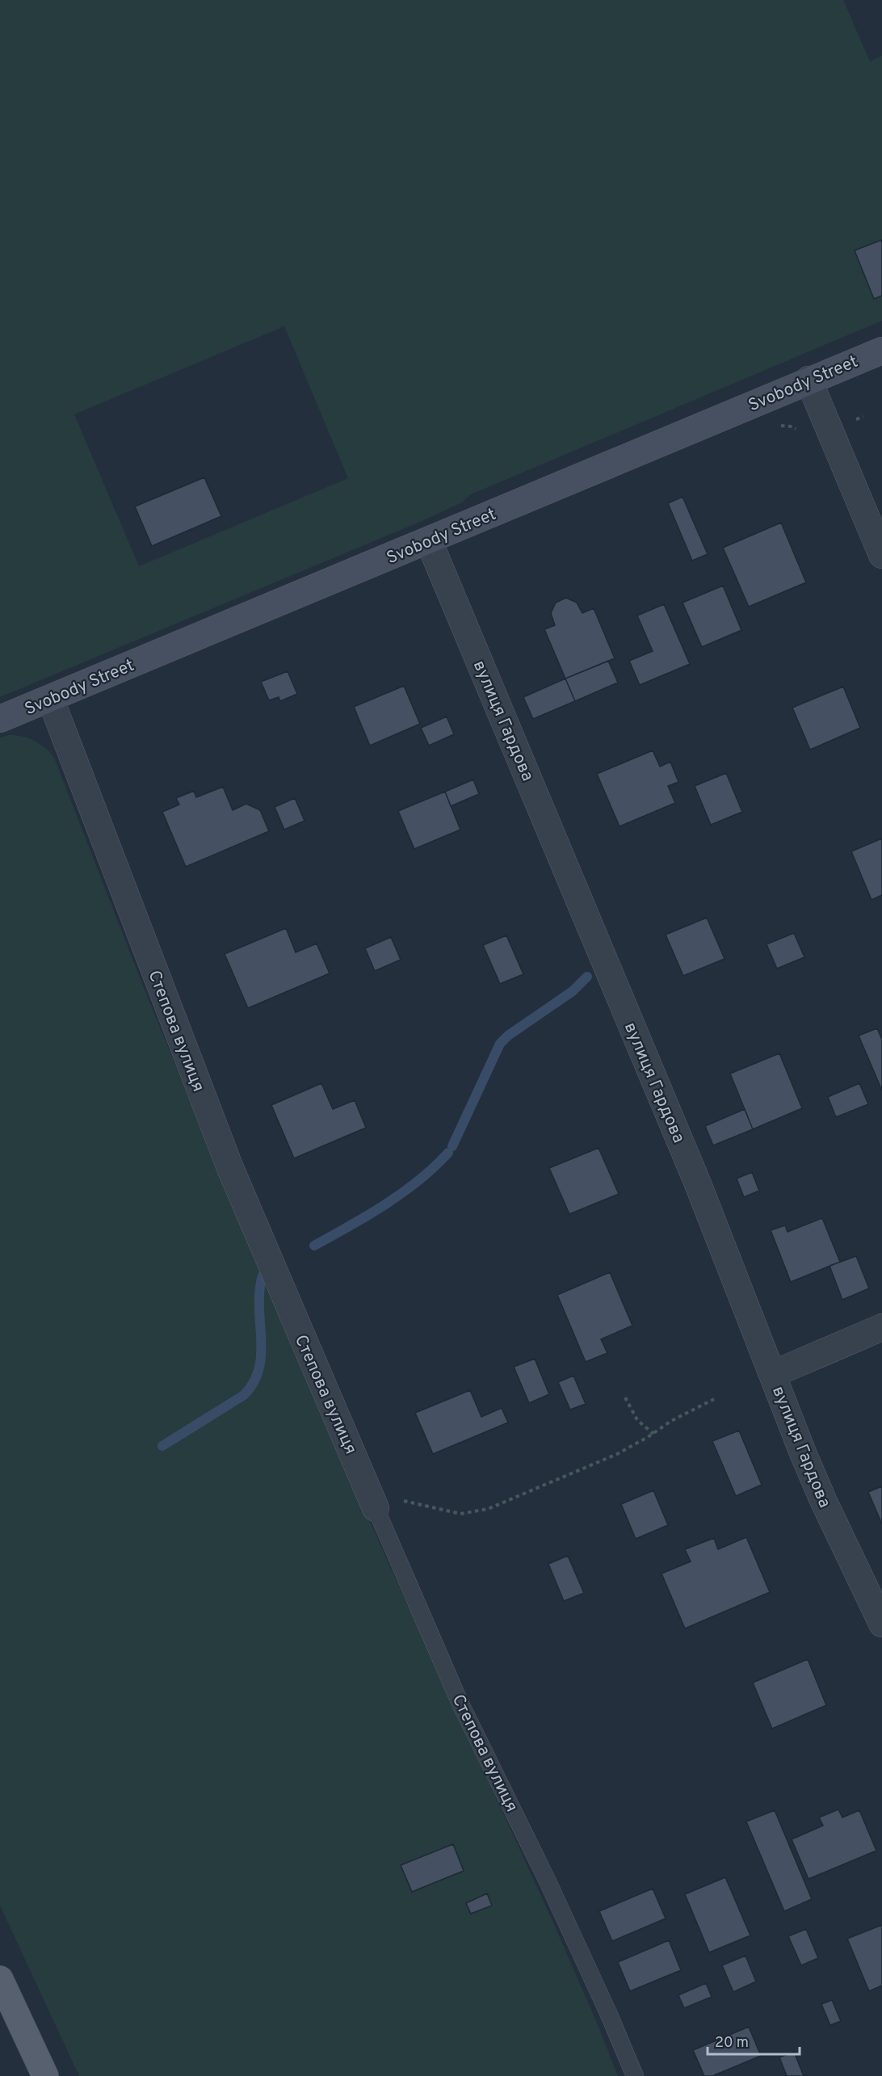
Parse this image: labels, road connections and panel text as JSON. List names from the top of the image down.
{
  "streets": {
    "street": ["Svobody Street", "вулиця Гардова", "Степова вулиця"]
  },
  "crossings": [
    ["Svobody Street", "вулиця Гардова"],
    ["Svobody Street", "Степова вулиця"]
  ],
  "scale_bar": "20 m"
}
